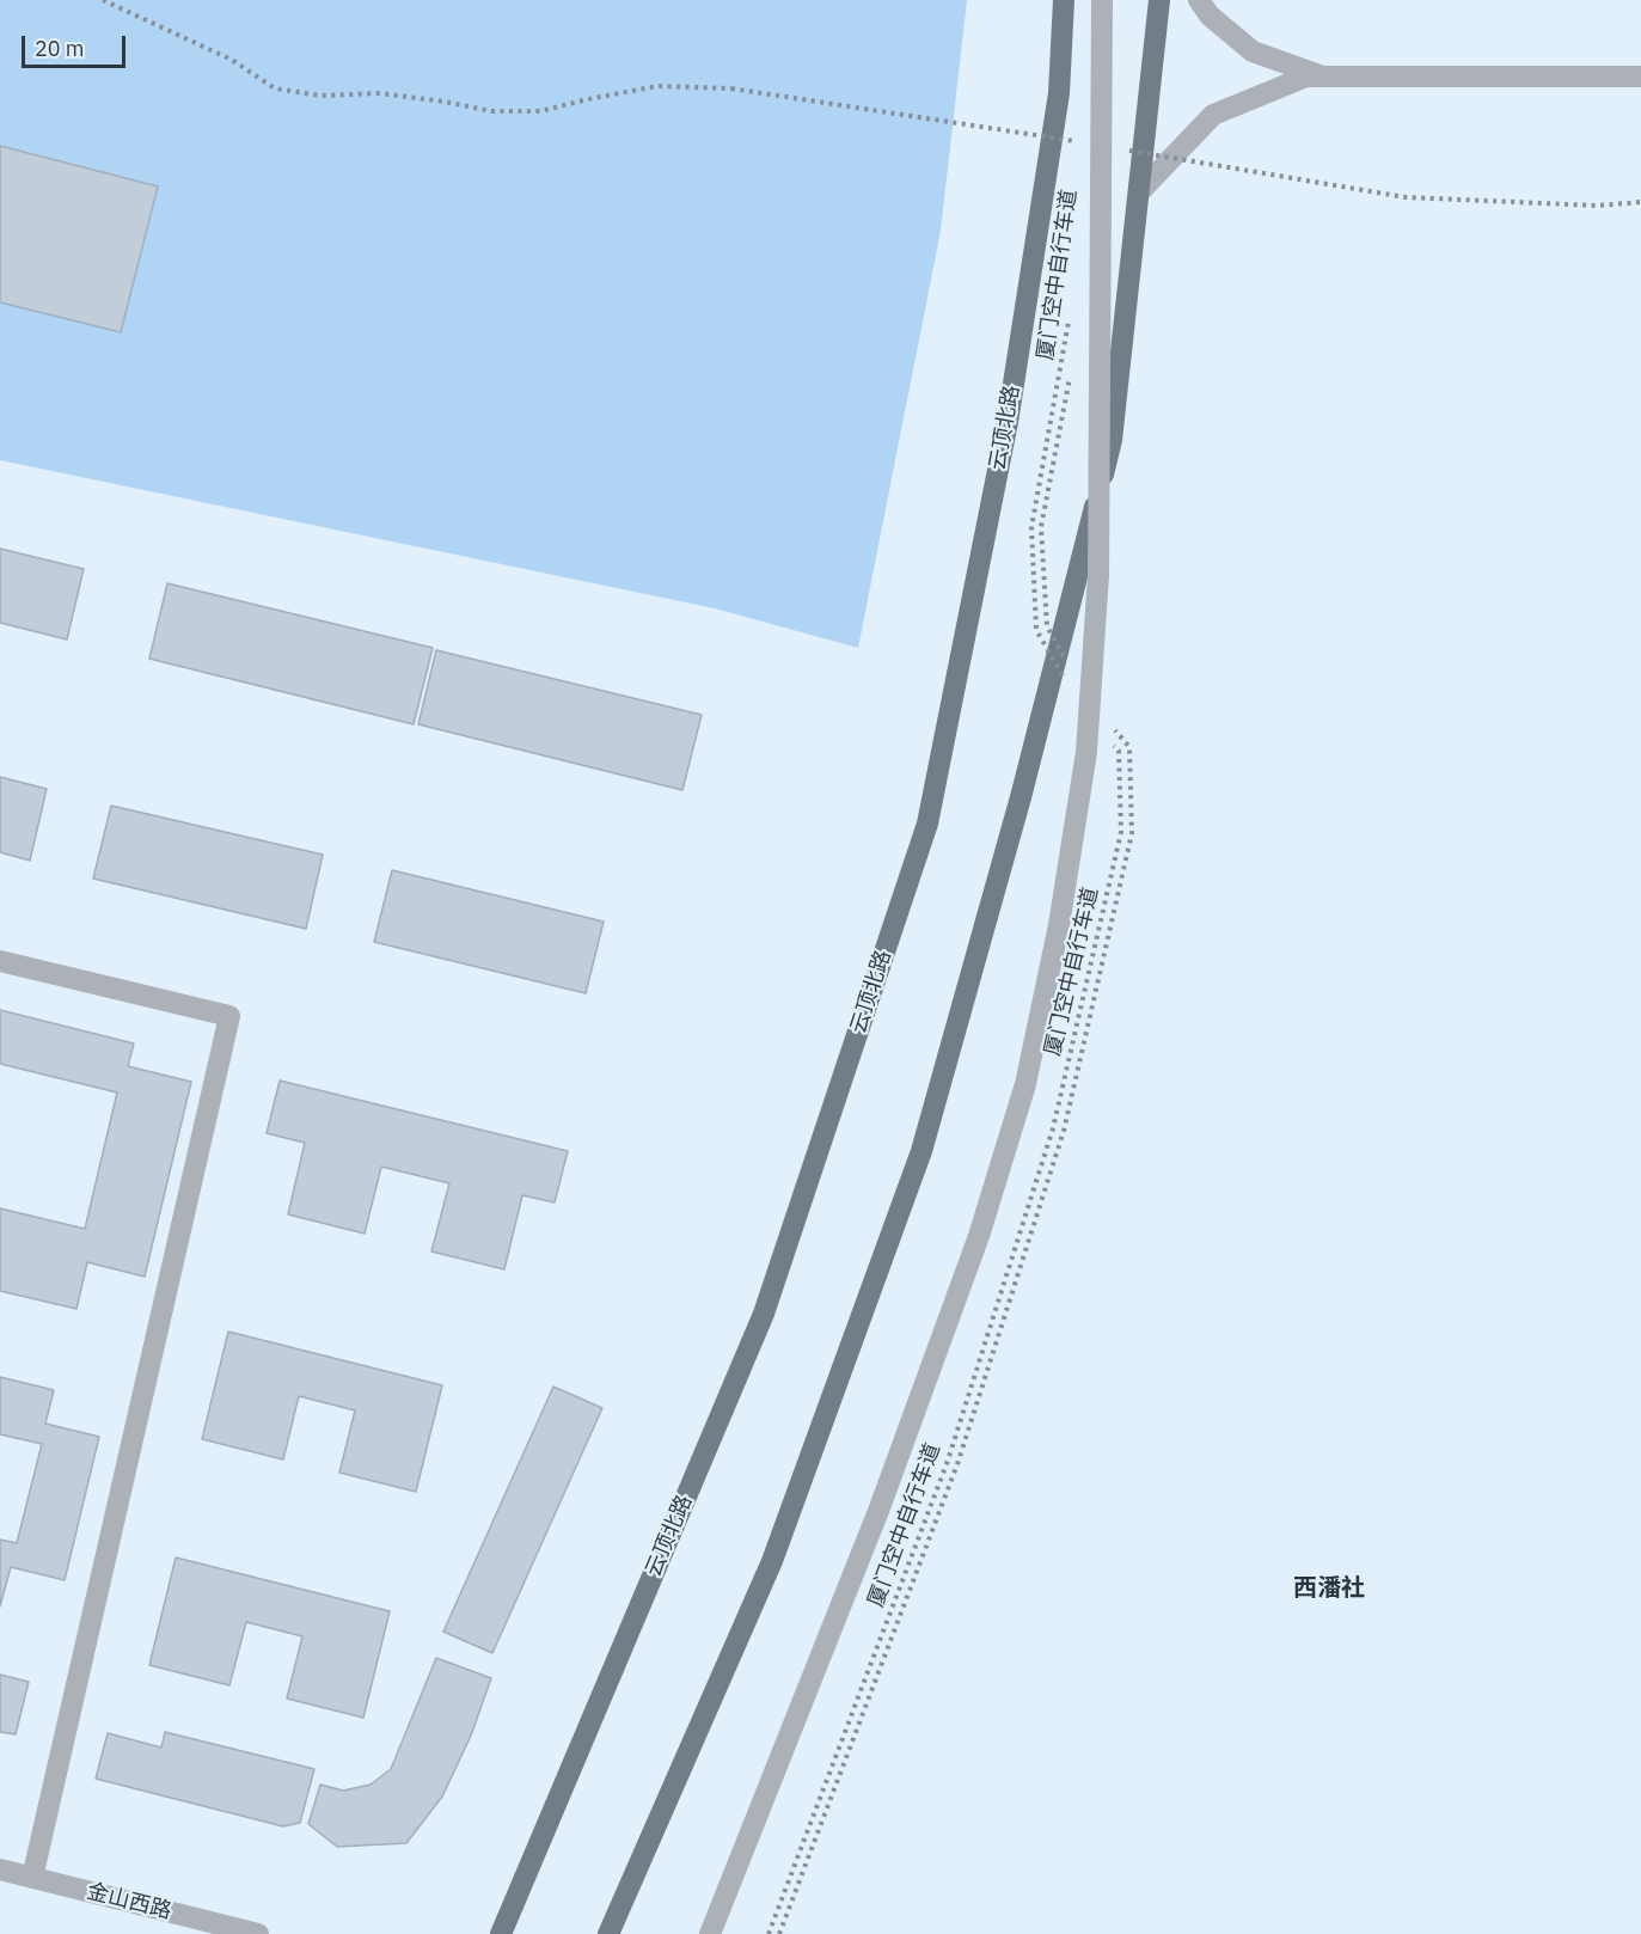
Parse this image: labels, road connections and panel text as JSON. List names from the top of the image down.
{
  "streets": {
    "main road": ["云顶北路"],
    "street": ["金山西路"],
    "path": ["厦门空中自行车道"]
  },
  "districts": ["西潘社"],
  "scale_bar": "20 m"
}
